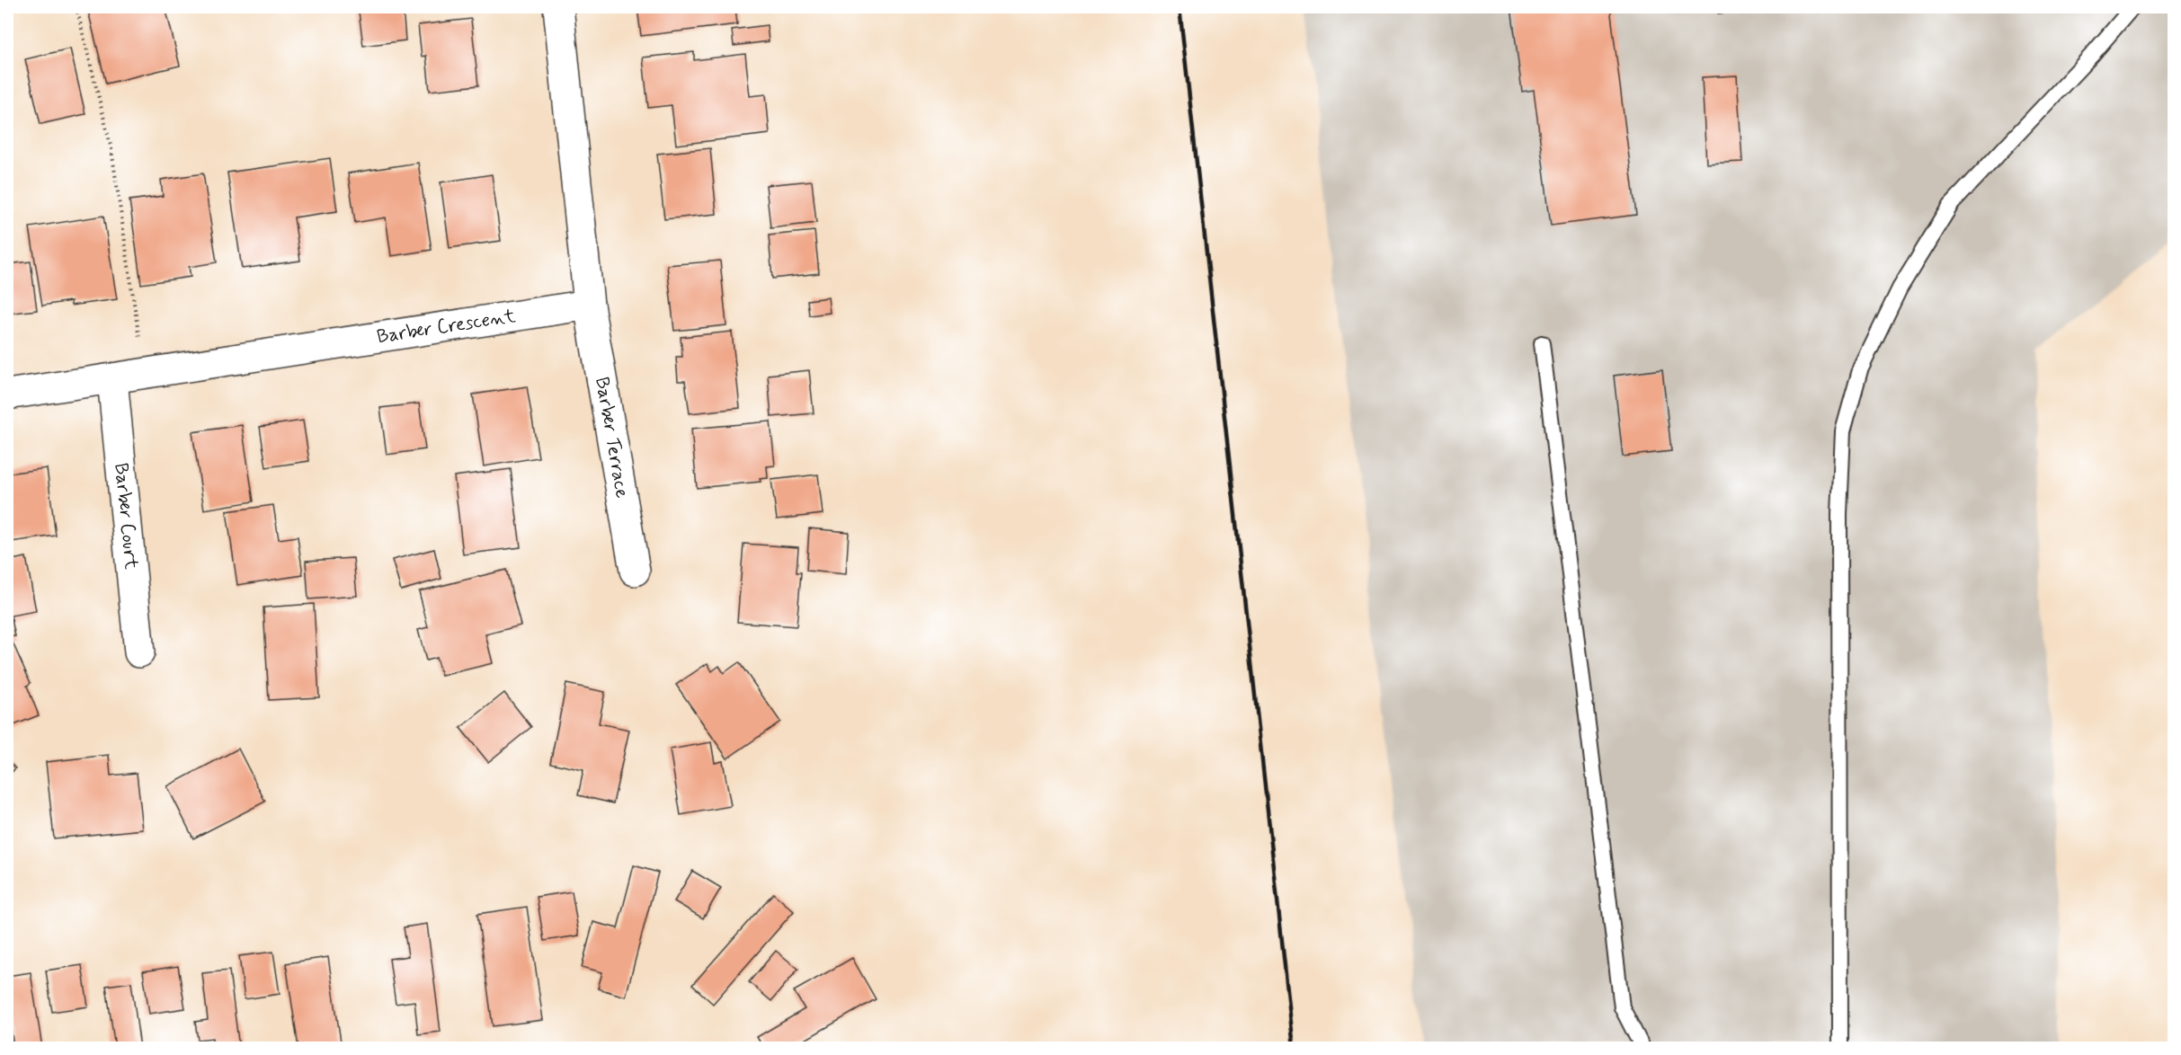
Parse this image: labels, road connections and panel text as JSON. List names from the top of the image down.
{
  "streets": {
    "street": ["Barber Crescent", "Barber Terrace", "Barber Court"]
  },
  "crossings": [
    ["Barber Crescent", "Barber Terrace"],
    ["Barber Crescent", "Barber Court"]
  ]
}
